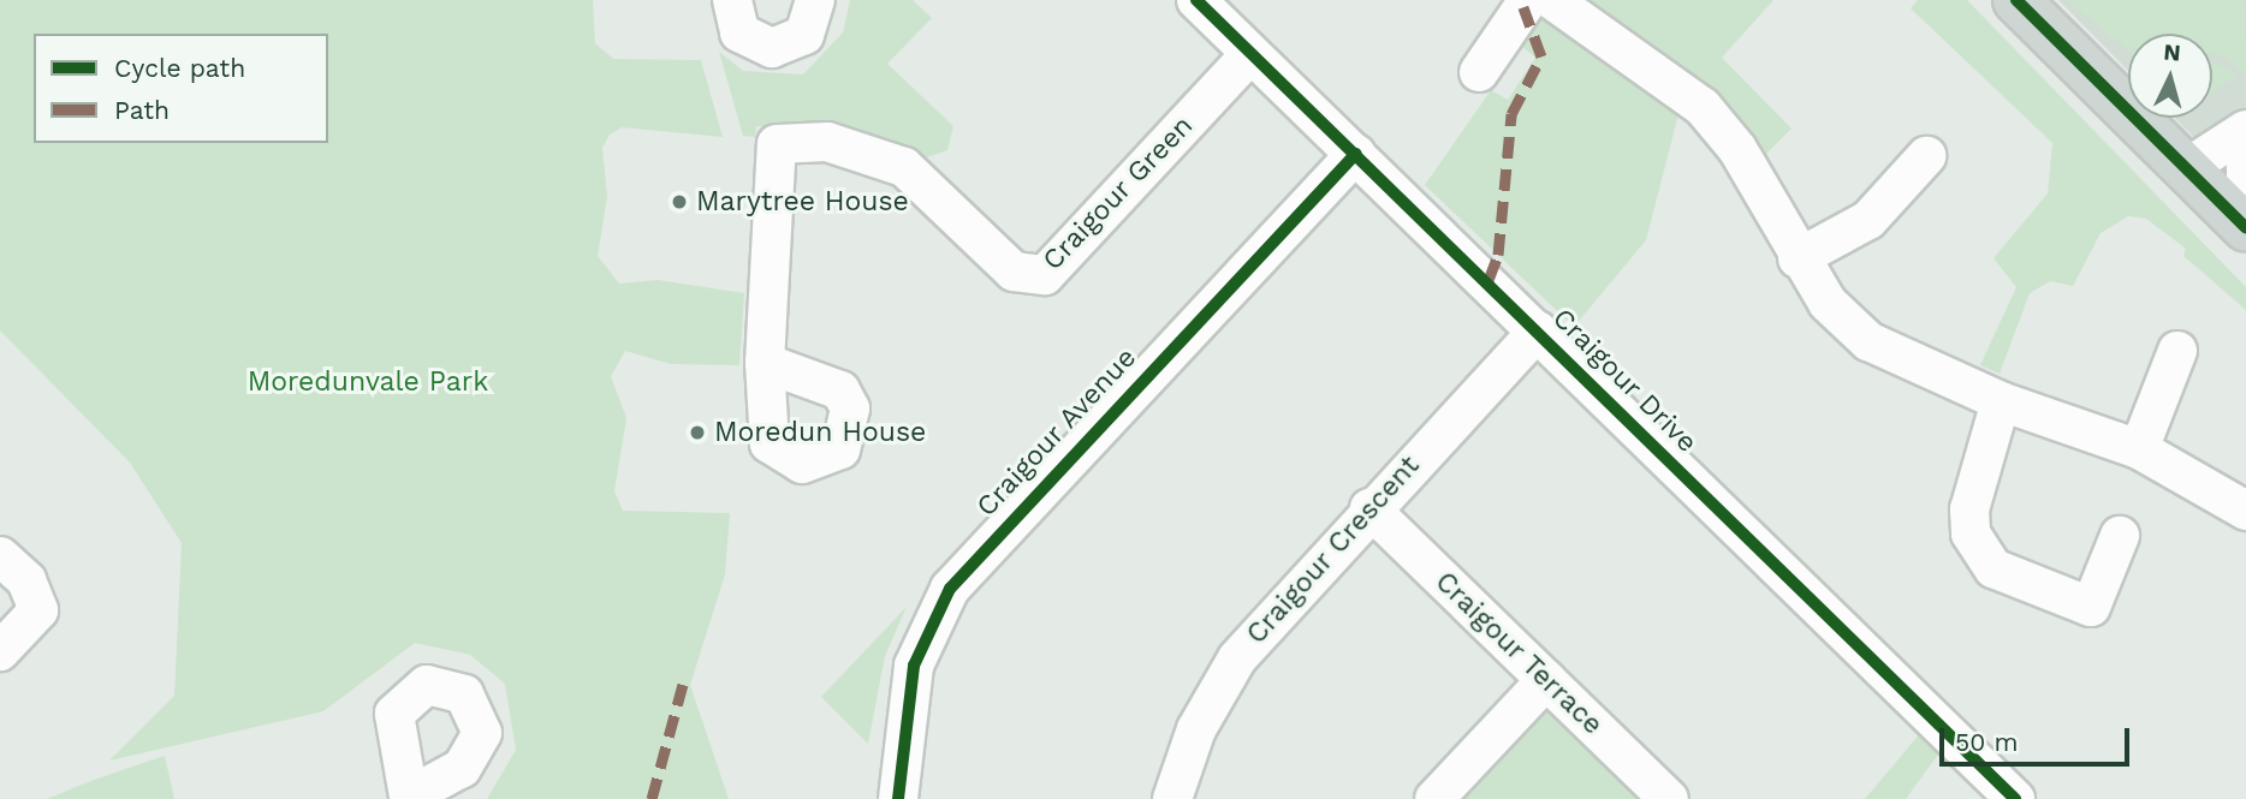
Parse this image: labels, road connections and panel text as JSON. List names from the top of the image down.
{
  "streets": {
    "street": [
      "Craigour Green",
      "Craigour Drive",
      "Craigour Avenue",
      "Craigour Crescent",
      "Craigour Terrace"
    ]
  },
  "crossings": [
    ["Craigour Green", "Craigour Drive"],
    ["Craigour Drive", "Craigour Avenue"],
    ["Craigour Drive", "Craigour Crescent"],
    ["Craigour Crescent", "Craigour Terrace"]
  ],
  "parks": ["Moredunvale Park"],
  "places": ["Marytree House", "Moredun House"],
  "legend": ["Cycle path", "Path"],
  "scale_bar": "50 m",
  "north": "top"
}
